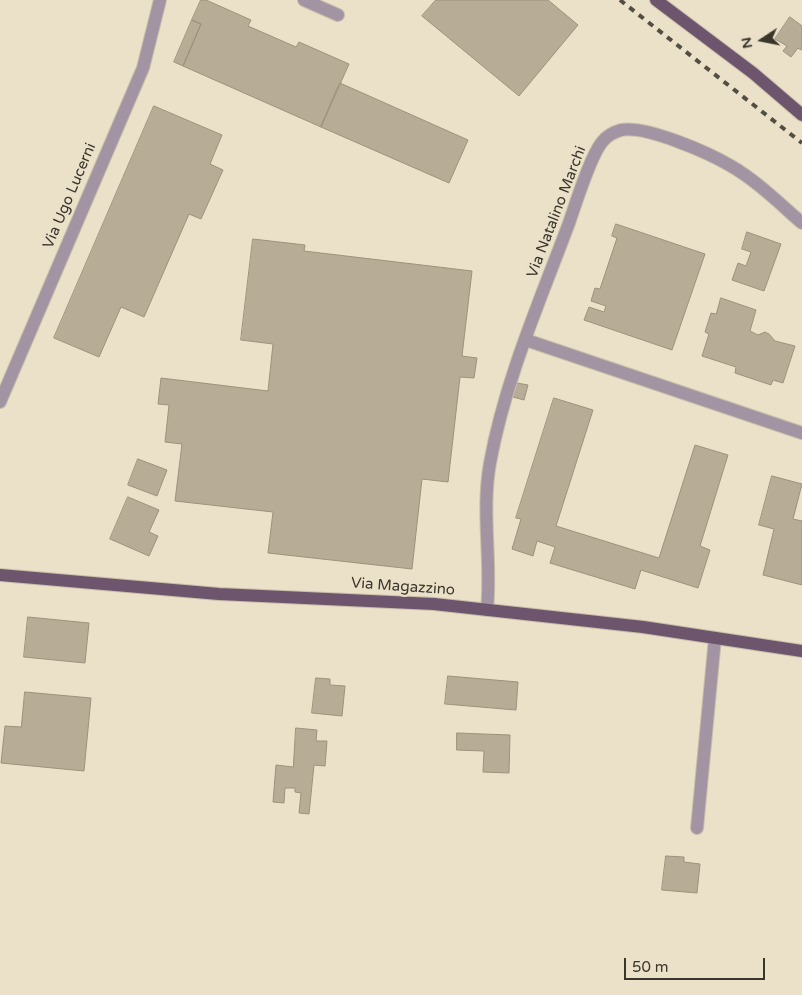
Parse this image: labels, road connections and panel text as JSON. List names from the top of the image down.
{
  "streets": {
    "main road": ["Via Magazzino"],
    "street": ["Via Ugo Lucerni", "Via Natalino Marchi"]
  },
  "crossings": [
    ["Via Natalino Marchi", "Via Magazzino"]
  ],
  "scale_bar": "50 m",
  "north": "left"
}
